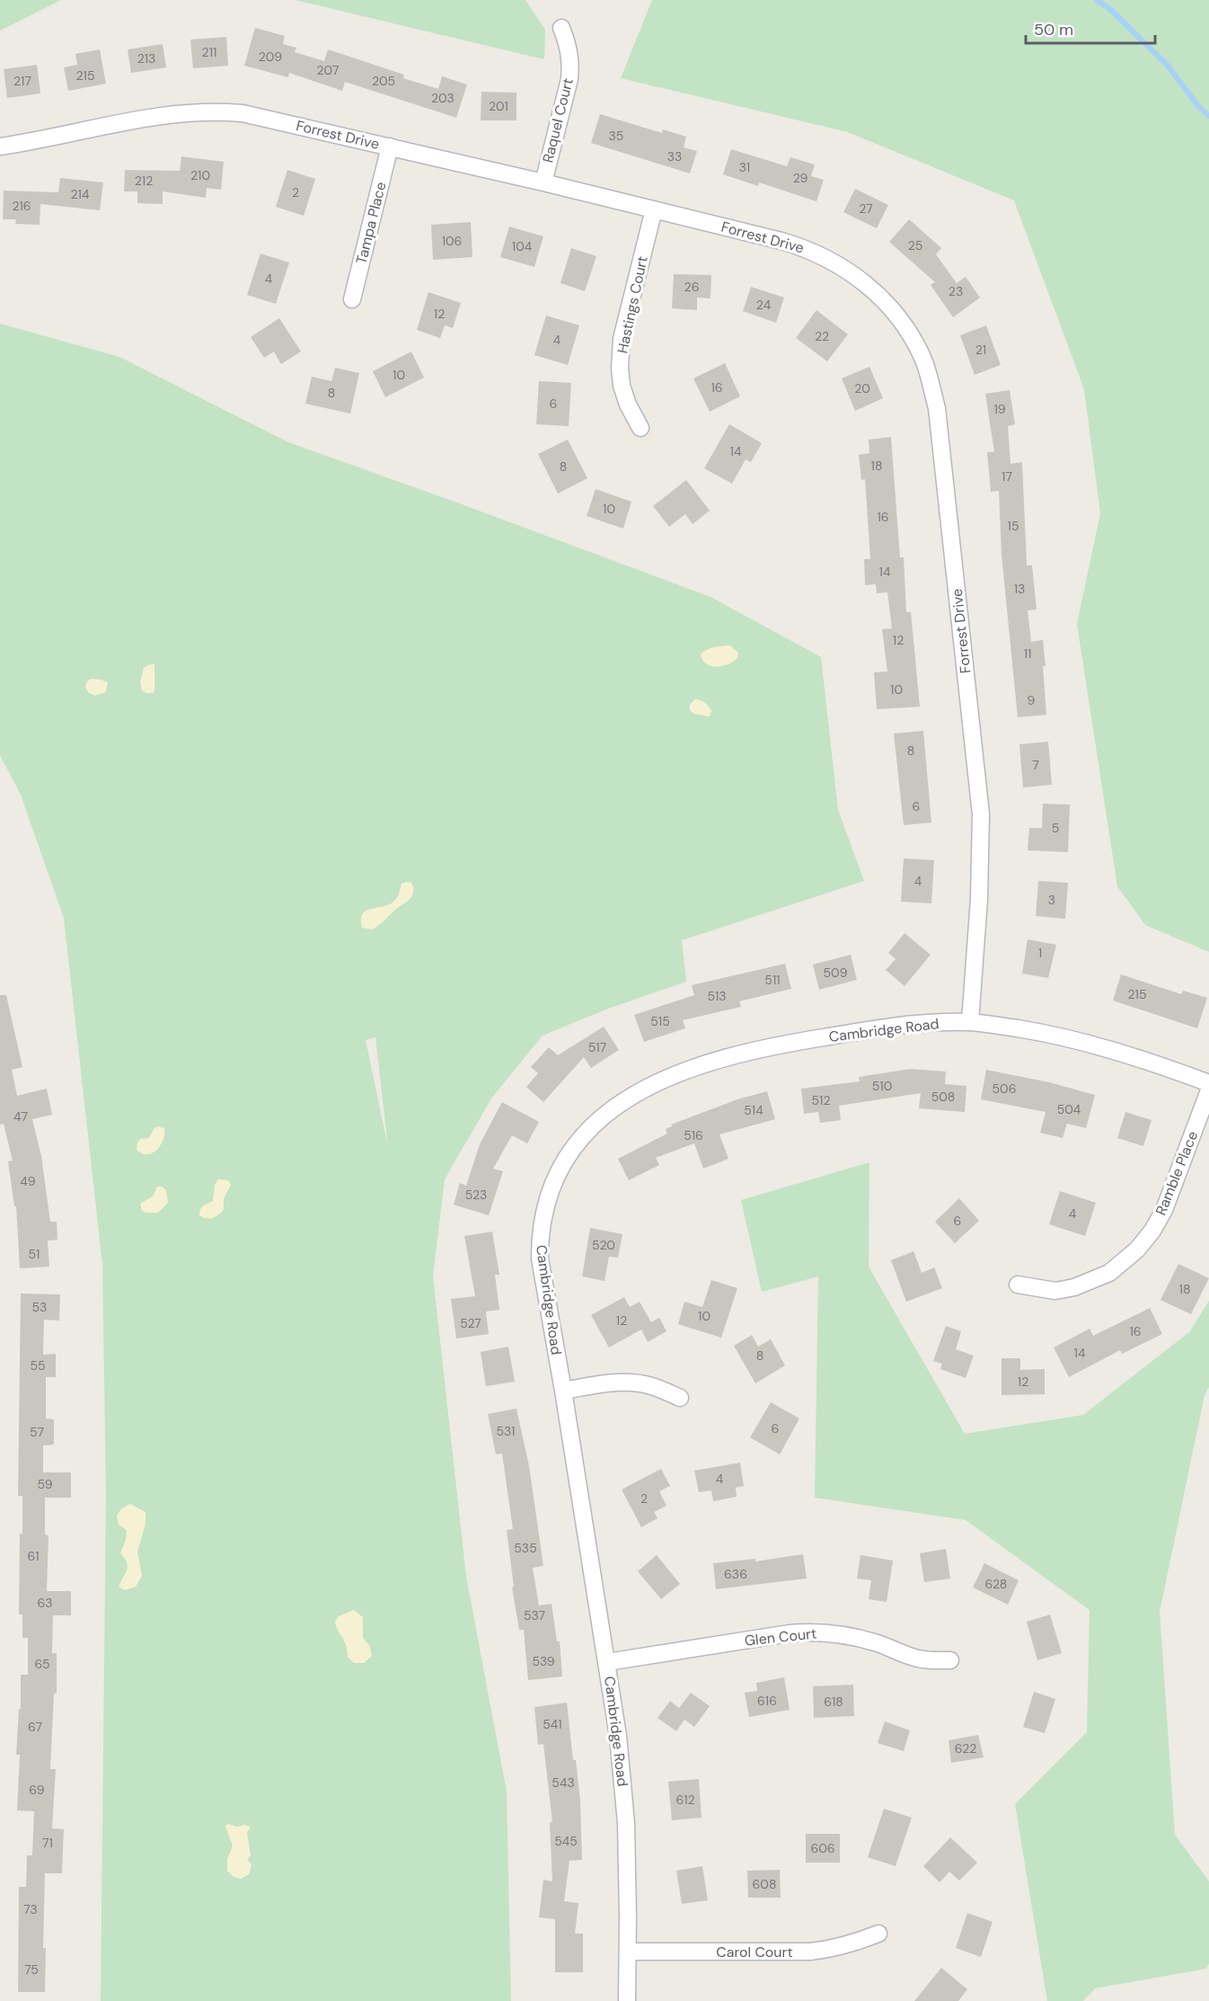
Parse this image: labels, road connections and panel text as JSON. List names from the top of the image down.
{
  "streets": {
    "street": [
      "Raquel Court",
      "Forrest Drive",
      "Tampa Place",
      "Hastings Court",
      "Cambridge Road",
      "Ramble Place",
      "Glen Court",
      "Carol Court"
    ]
  },
  "crossings": [
    ["Raquel Court", "Forrest Drive"],
    ["Forrest Drive", "Tampa Place"],
    ["Forrest Drive", "Hastings Court"],
    ["Forrest Drive", "Cambridge Road"],
    ["Cambridge Road", "Glen Court"],
    ["Cambridge Road", "Carol Court"]
  ],
  "house_numbers": [
    "211",
    "209",
    "213",
    "207",
    "215",
    "217",
    "205",
    "203",
    "201",
    "35",
    "33",
    "31",
    "210",
    "29",
    "212",
    "2",
    "214",
    "216",
    "27",
    "106",
    "25",
    "104",
    "4",
    "26",
    "23",
    "24",
    "12",
    "22",
    "4",
    "21",
    "10",
    "16",
    "20",
    "8",
    "6",
    "19",
    "14",
    "18",
    "8",
    "17",
    "10",
    "16",
    "15",
    "14",
    "13",
    "12",
    "11",
    "10",
    "9",
    "8",
    "7",
    "6",
    "5",
    "4",
    "3",
    "1",
    "509",
    "511",
    "215",
    "513",
    "515",
    "517",
    "510",
    "506",
    "508",
    "512",
    "504",
    "514",
    "47",
    "516",
    "49",
    "523",
    "4",
    "6",
    "520",
    "51",
    "18",
    "53",
    "10",
    "12",
    "527",
    "16",
    "14",
    "8",
    "55",
    "12",
    "6",
    "531",
    "57",
    "4",
    "59",
    "2",
    "535",
    "61",
    "636",
    "628",
    "63",
    "537",
    "539",
    "65",
    "616",
    "618",
    "541",
    "67",
    "622",
    "543",
    "69",
    "612",
    "545",
    "71",
    "606",
    "608",
    "73",
    "75"
  ],
  "scale_bar": "50 m"
}
